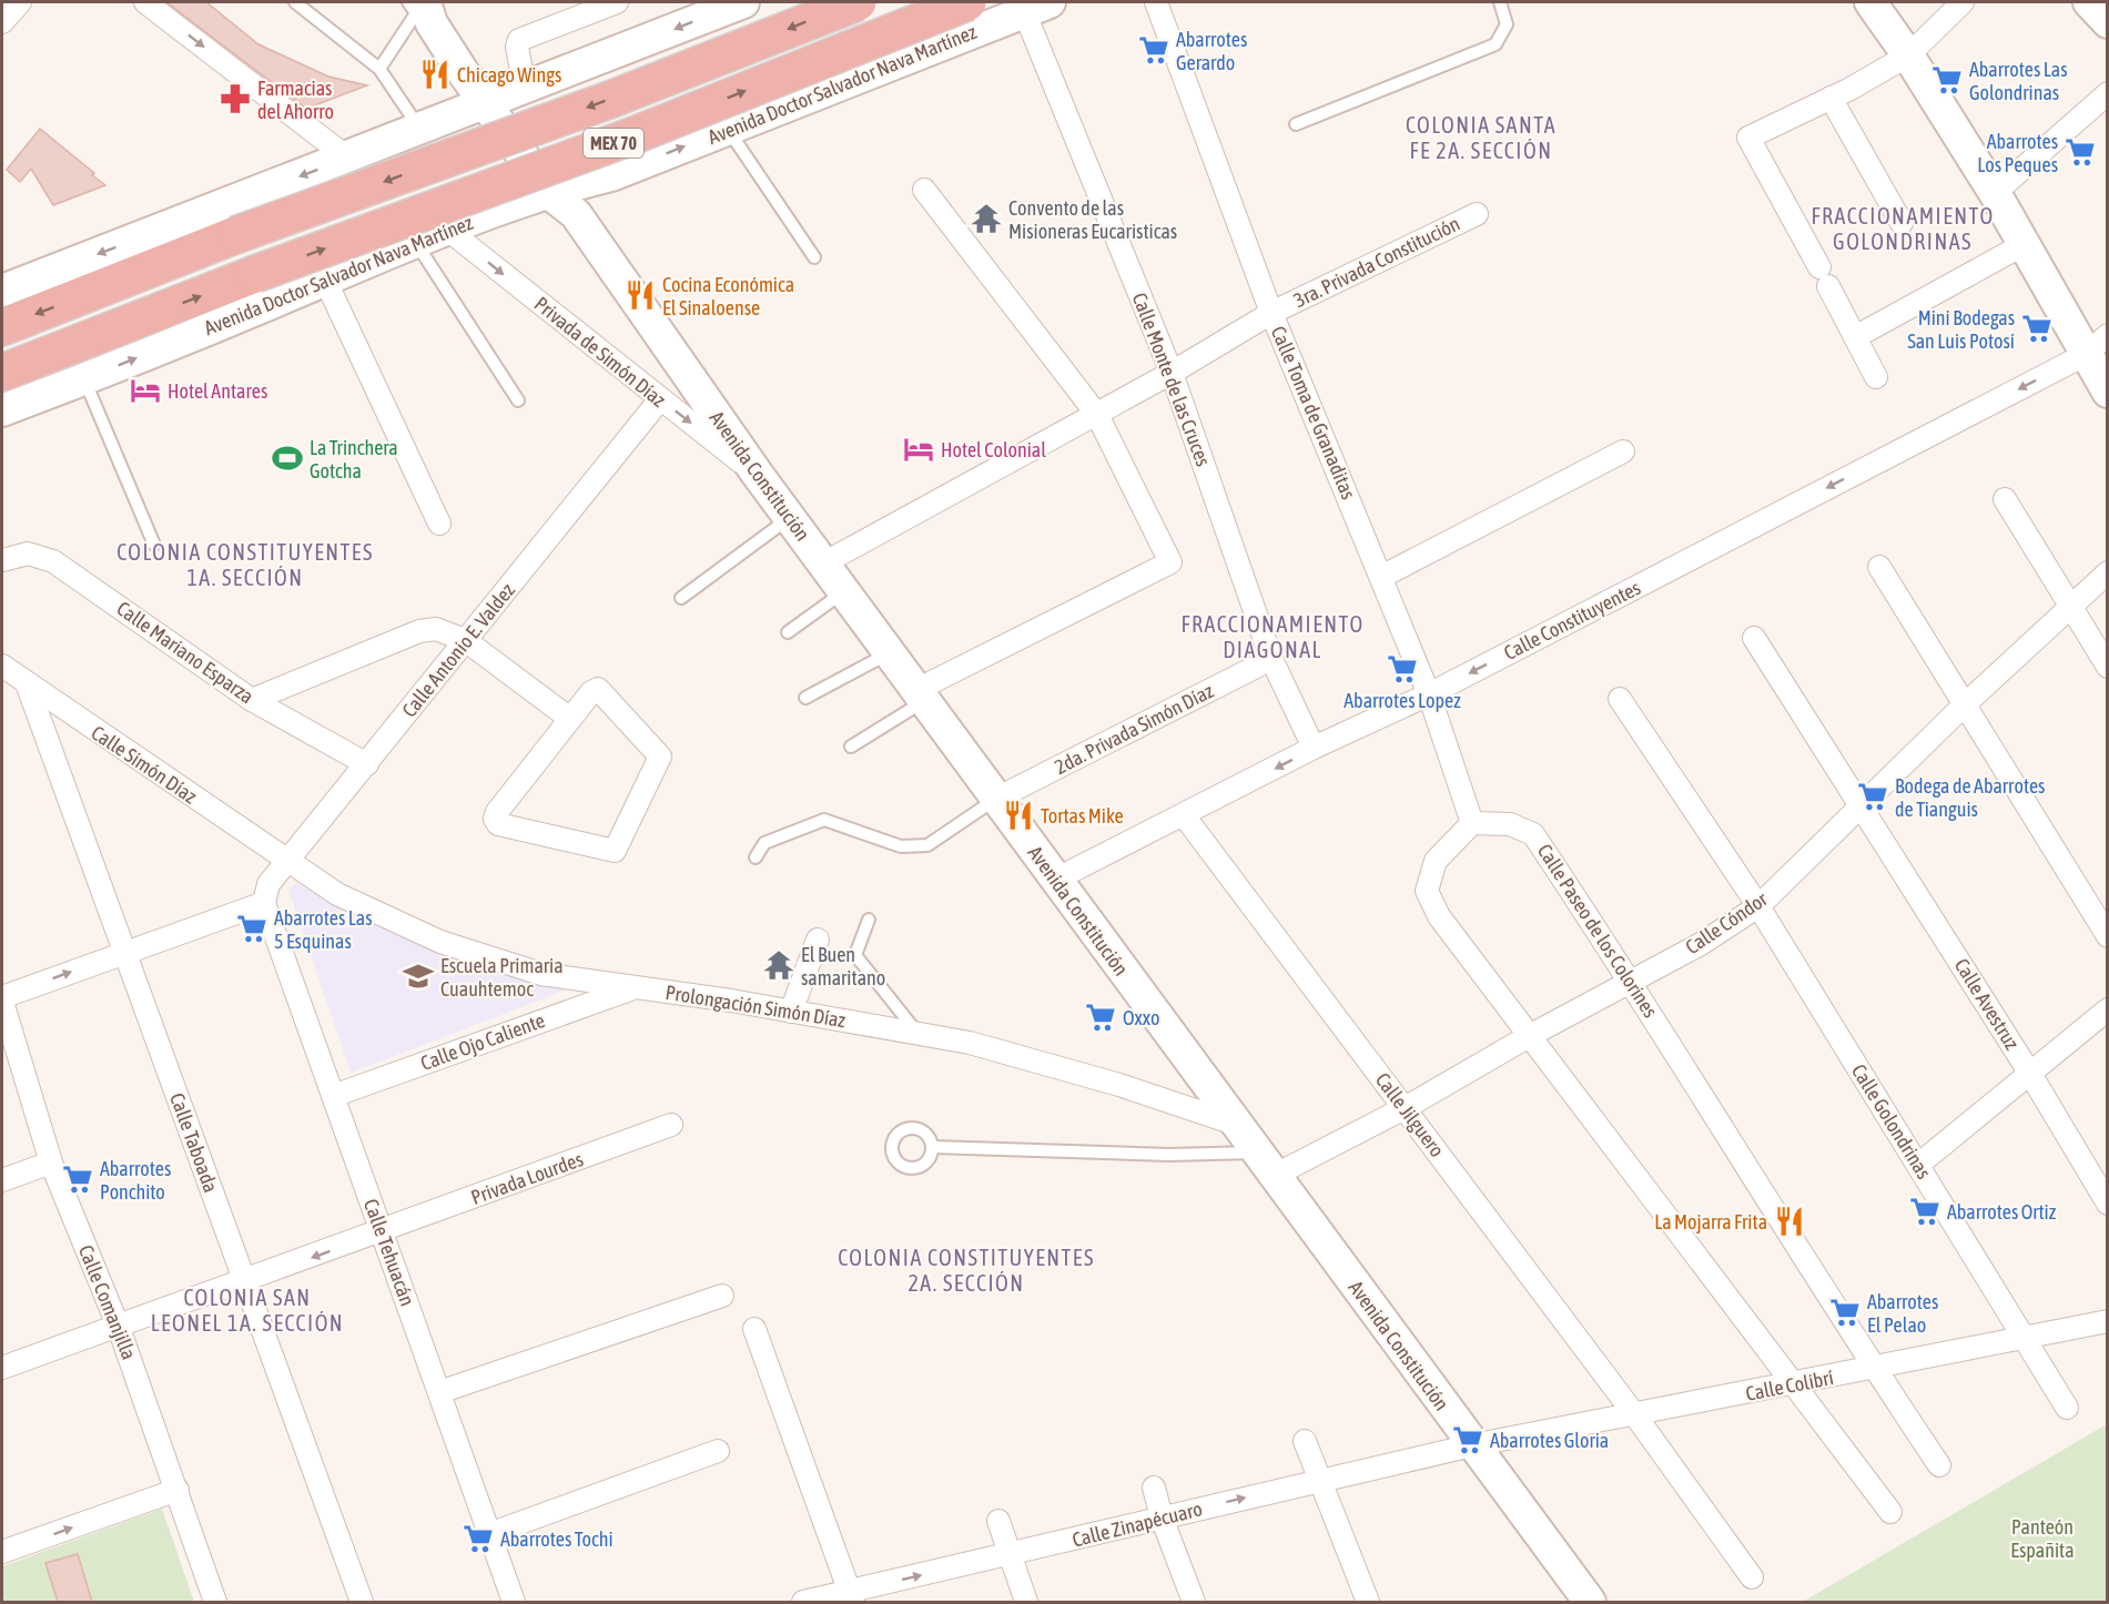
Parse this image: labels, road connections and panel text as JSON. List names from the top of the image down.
{
  "streets": {
    "highway": ["Avenida Doctor Salvador Nava Martínez", "MEX 70"],
    "main road": ["Avenida Constitución"],
    "street": [
      "3ra. Privada Constitución",
      "Privada de Simón Díaz",
      "Calle Monte de las Cruces",
      "Calle Toma de Granaditas",
      "Calle Constituyentes",
      "Calle Antonio E. Valdez",
      "Calle Mariano Esparza",
      "2da. Privada Simón Díaz",
      "Calle Simón Díaz",
      "Calle Cóndor",
      "Calle Paseo de los Colorines",
      "Calle Avestruz",
      "Prolongación Simón Díaz",
      "Calle Ojo Caliente",
      "Calle Jilguero",
      "Calle Golondrinas",
      "Calle Taboada",
      "Privada Lourdes",
      "Calle Tehuacán",
      "Calle Comanjilla",
      "Calle Colibrí",
      "Calle Zinapécuaro"
    ]
  },
  "crossings": [
    ["Avenida Doctor Salvador Nava Martínez", "Privada de Simón Díaz"],
    ["Avenida Doctor Salvador Nava Martínez", "Calle Monte de las Cruces"],
    ["Avenida Doctor Salvador Nava Martínez", "Avenida Constitución"],
    ["3ra. Privada Constitución", "Calle Monte de las Cruces"],
    ["3ra. Privada Constitución", "Calle Toma de Granaditas"],
    ["3ra. Privada Constitución", "Avenida Constitución"],
    ["Privada de Simón Díaz", "Avenida Constitución"],
    ["Privada de Simón Díaz", "Calle Antonio E. Valdez"],
    ["Calle Monte de las Cruces", "Calle Constituyentes"],
    ["Calle Monte de las Cruces", "2da. Privada Simón Díaz"],
    ["Calle Toma de Granaditas", "Calle Constituyentes"],
    ["Calle Toma de Granaditas", "Calle Paseo de los Colorines"],
    ["Avenida Constitución", "Calle Constituyentes"],
    ["Avenida Constitución", "2da. Privada Simón Díaz"],
    ["Avenida Constitución", "Calle Cóndor"],
    ["Avenida Constitución", "Prolongación Simón Díaz"],
    ["Avenida Constitución", "Calle Colibrí"],
    ["Avenida Constitución", "Calle Zinapécuaro"],
    ["Calle Constituyentes", "Calle Jilguero"],
    ["Calle Antonio E. Valdez", "Calle Mariano Esparza"],
    ["Calle Antonio E. Valdez", "Calle Simón Díaz"],
    ["Calle Antonio E. Valdez", "Prolongación Simón Díaz"],
    ["Calle Antonio E. Valdez", "Calle Tehuacán"],
    ["Calle Simón Díaz", "Prolongación Simón Díaz"],
    ["Calle Simón Díaz", "Calle Taboada"],
    ["Calle Cóndor", "Calle Paseo de los Colorines"],
    ["Calle Cóndor", "Calle Avestruz"],
    ["Calle Cóndor", "Calle Jilguero"],
    ["Calle Cóndor", "Calle Golondrinas"],
    ["Calle Paseo de los Colorines", "Calle Colibrí"],
    ["Prolongación Simón Díaz", "Calle Ojo Caliente"],
    ["Calle Ojo Caliente", "Calle Tehuacán"],
    ["Calle Jilguero", "Calle Colibrí"],
    ["Calle Golondrinas", "Calle Colibrí"],
    ["Calle Taboada", "Privada Lourdes"],
    ["Privada Lourdes", "Calle Tehuacán"],
    ["Privada Lourdes", "Calle Comanjilla"],
    ["Calle Colibrí", "Calle Zinapécuaro"]
  ],
  "one_way": ["Privada de Simón Díaz", "Calle Zinapécuaro"],
  "districts": [
    "COLONIA SANTA FE 2A. SECCIÓN",
    "FRACCIONAMIENTO GOLONDRINAS",
    "COLONIA CONSTITUYENTES 1A. SECCIÓN",
    "FRACCIONAMIENTO DIAGONAL",
    "COLONIA CONSTITUYENTES 2A. SECCIÓN",
    "COLONIA SAN LEONEL 1A. SECCIÓN"
  ],
  "parks": ["Panteón Españita"],
  "places": {
    "supermarket": [
      "Abarrotes Gerardo",
      "Abarrotes Las Golondrinas",
      "Abarrotes Los Peques",
      "Mini Bodegas San Luis Potosí",
      "Abarrotes Lopez",
      "Bodega de Abarrotes de Tianguis",
      "Abarrotes Las 5 Esquinas",
      "Oxxo",
      "Abarrotes Ponchito",
      "Abarrotes Ortiz",
      "Abarrotes El Pelao",
      "Abarrotes Gloria",
      "Abarrotes Tochi"
    ],
    "restaurant": [
      "Chicago Wings",
      "Cocina Económica El Sinaloense",
      "Tortas Mike",
      "La Mojarra Frita"
    ],
    "pharmacy": ["Farmacias del Ahorro"],
    "temple": ["Convento de las Misioneras Eucaristicas", "El Buen samaritano"],
    "hotel": ["Hotel Antares", "Hotel Colonial"],
    "sports": ["La Trinchera Gotcha"],
    "school or university": ["Escuela Primaria Cuauhtemoc"]
  }
}
